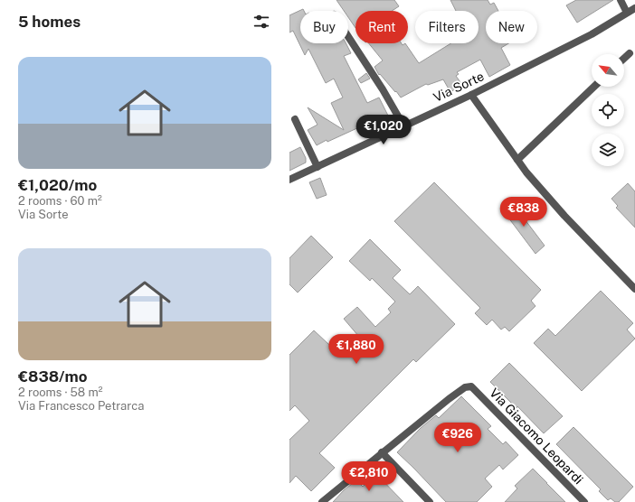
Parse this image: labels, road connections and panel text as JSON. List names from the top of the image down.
{
  "streets": {
    "street": ["Via Sorte", "Via Giacomo Leopardi"]
  },
  "north": "top left",
  "page": {
    "heading": "5 homes",
    "chip": [
      "Buy",
      "Rent",
      "Filters",
      "New"
    ],
    "list": [
      {
        "name": "€1,020/mo",
        "note": "2 rooms · 60 m² · Via Sorte"
      },
      {
        "name": "€838/mo",
        "note": "2 rooms · 58 m² · Via Francesco Petrarca"
      }
    ],
    "price": [
      "€1,020",
      "€838",
      "€1,880",
      "€926",
      "€2,810"
    ]
  }
}
